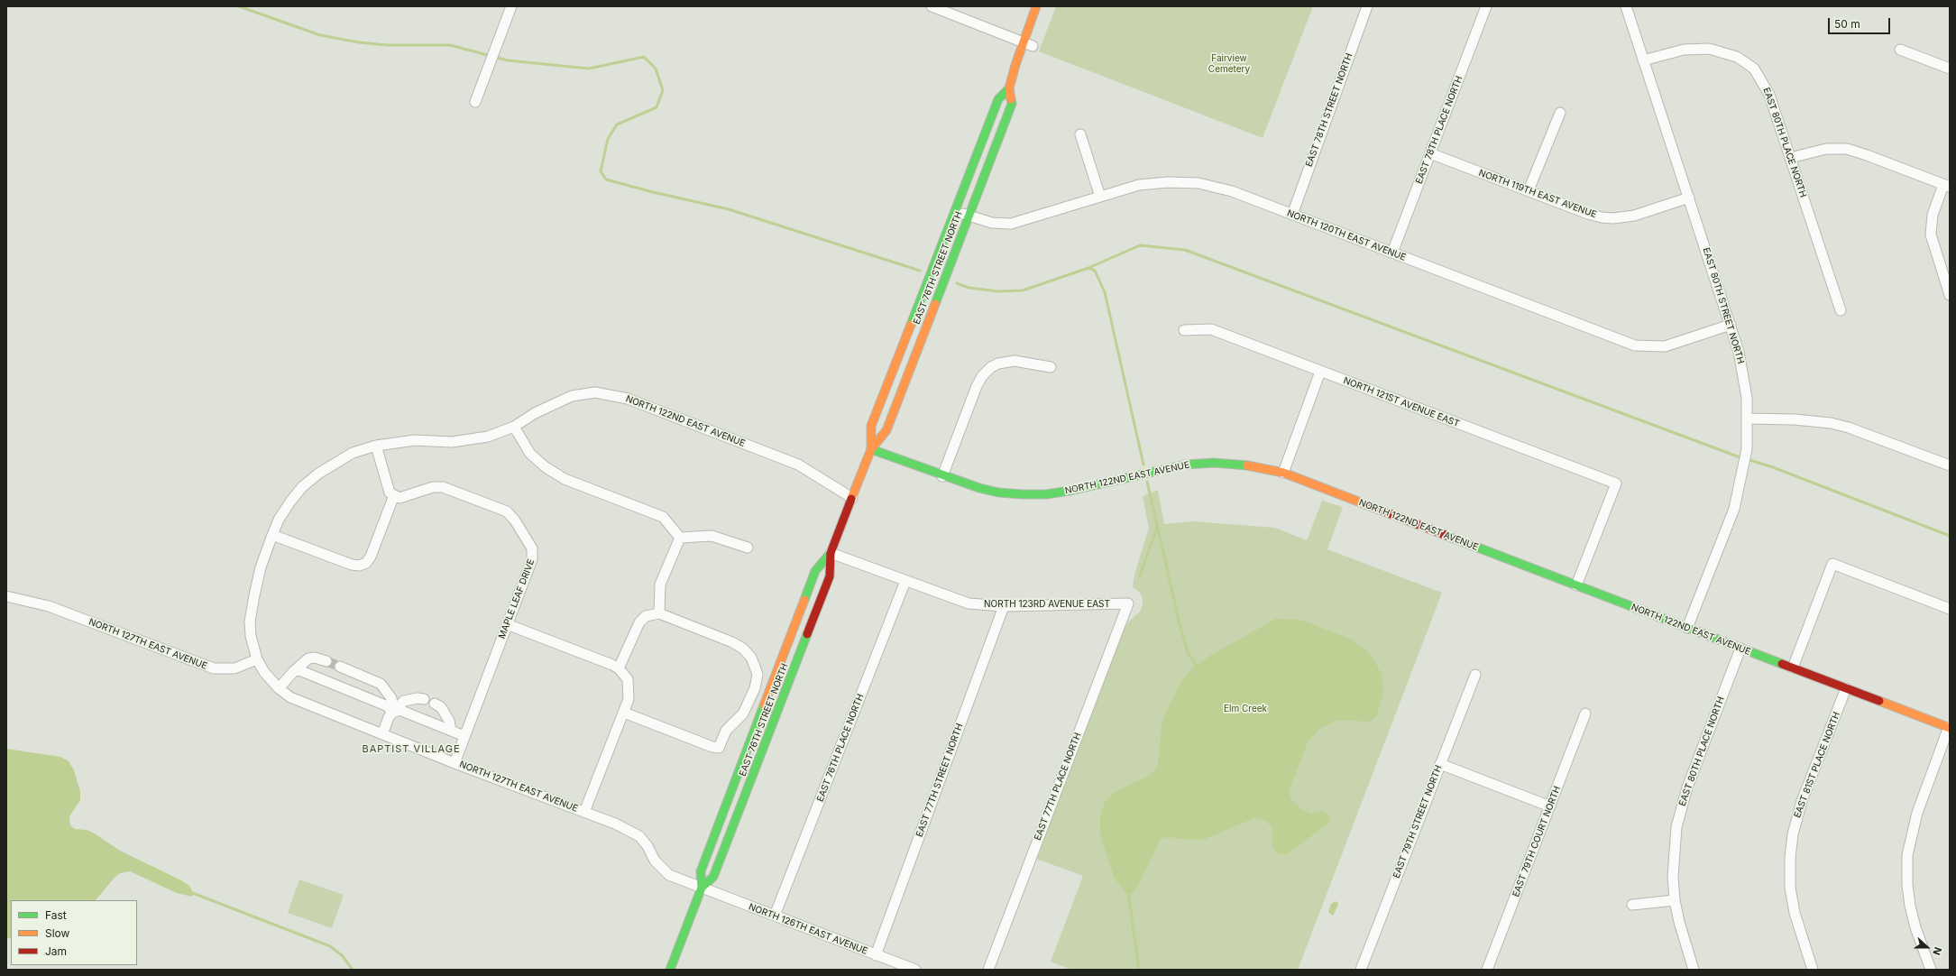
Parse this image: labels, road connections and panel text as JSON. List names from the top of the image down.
{
  "streets": {
    "main road": ["EAST 76TH STREET NORTH", "NORTH 122ND EAST AVENUE"],
    "street": [
      "EAST 78TH STREET NORTH",
      "EAST 78TH PLACE NORTH",
      "EAST 80TH PLACE NORTH",
      "NORTH 119TH EAST AVENUE",
      "NORTH 120TH EAST AVENUE",
      "EAST 80TH STREET NORTH",
      "NORTH 121ST AVENUE EAST",
      "MAPLE LEAF DRIVE",
      "NORTH 123RD AVENUE EAST",
      "NORTH 127TH EAST AVENUE",
      "EAST 76TH PLACE NORTH",
      "EAST 81ST PLACE NORTH",
      "EAST 77TH STREET NORTH",
      "EAST 77TH PLACE NORTH",
      "EAST 79TH STREET NORTH",
      "EAST 79TH COURT NORTH",
      "NORTH 126TH EAST AVENUE"
    ]
  },
  "crossings": [
    ["EAST 78TH STREET NORTH", "NORTH 120TH EAST AVENUE"],
    ["EAST 78TH PLACE NORTH", "NORTH 119TH EAST AVENUE"],
    ["EAST 78TH PLACE NORTH", "NORTH 120TH EAST AVENUE"],
    ["EAST 80TH PLACE NORTH", "EAST 80TH STREET NORTH"],
    ["EAST 80TH PLACE NORTH", "NORTH 122ND EAST AVENUE"],
    ["NORTH 119TH EAST AVENUE", "EAST 80TH STREET NORTH"],
    ["NORTH 120TH EAST AVENUE", "EAST 76TH STREET NORTH"],
    ["NORTH 120TH EAST AVENUE", "EAST 80TH STREET NORTH"],
    ["EAST 76TH STREET NORTH", "NORTH 122ND EAST AVENUE"],
    ["EAST 76TH STREET NORTH", "NORTH 123RD AVENUE EAST"],
    ["EAST 76TH STREET NORTH", "NORTH 127TH EAST AVENUE"],
    ["EAST 76TH STREET NORTH", "NORTH 126TH EAST AVENUE"],
    ["EAST 80TH STREET NORTH", "NORTH 122ND EAST AVENUE"],
    ["NORTH 121ST AVENUE EAST", "NORTH 122ND EAST AVENUE"],
    ["NORTH 122ND EAST AVENUE", "NORTH 127TH EAST AVENUE"],
    ["NORTH 122ND EAST AVENUE", "EAST 81ST PLACE NORTH"],
    ["MAPLE LEAF DRIVE", "NORTH 127TH EAST AVENUE"],
    ["NORTH 123RD AVENUE EAST", "EAST 76TH PLACE NORTH"],
    ["NORTH 123RD AVENUE EAST", "EAST 77TH STREET NORTH"],
    ["NORTH 123RD AVENUE EAST", "EAST 77TH PLACE NORTH"],
    ["NORTH 127TH EAST AVENUE", "NORTH 126TH EAST AVENUE"],
    ["EAST 76TH PLACE NORTH", "NORTH 126TH EAST AVENUE"],
    ["EAST 77TH STREET NORTH", "NORTH 126TH EAST AVENUE"]
  ],
  "districts": ["BAPTIST VILLAGE"],
  "parks": ["Fairview Cemetery", "Elm Creek"],
  "legend": ["Fast", "Slow", "Jam"],
  "scale_bar": "50 m",
  "north": "right"
}
